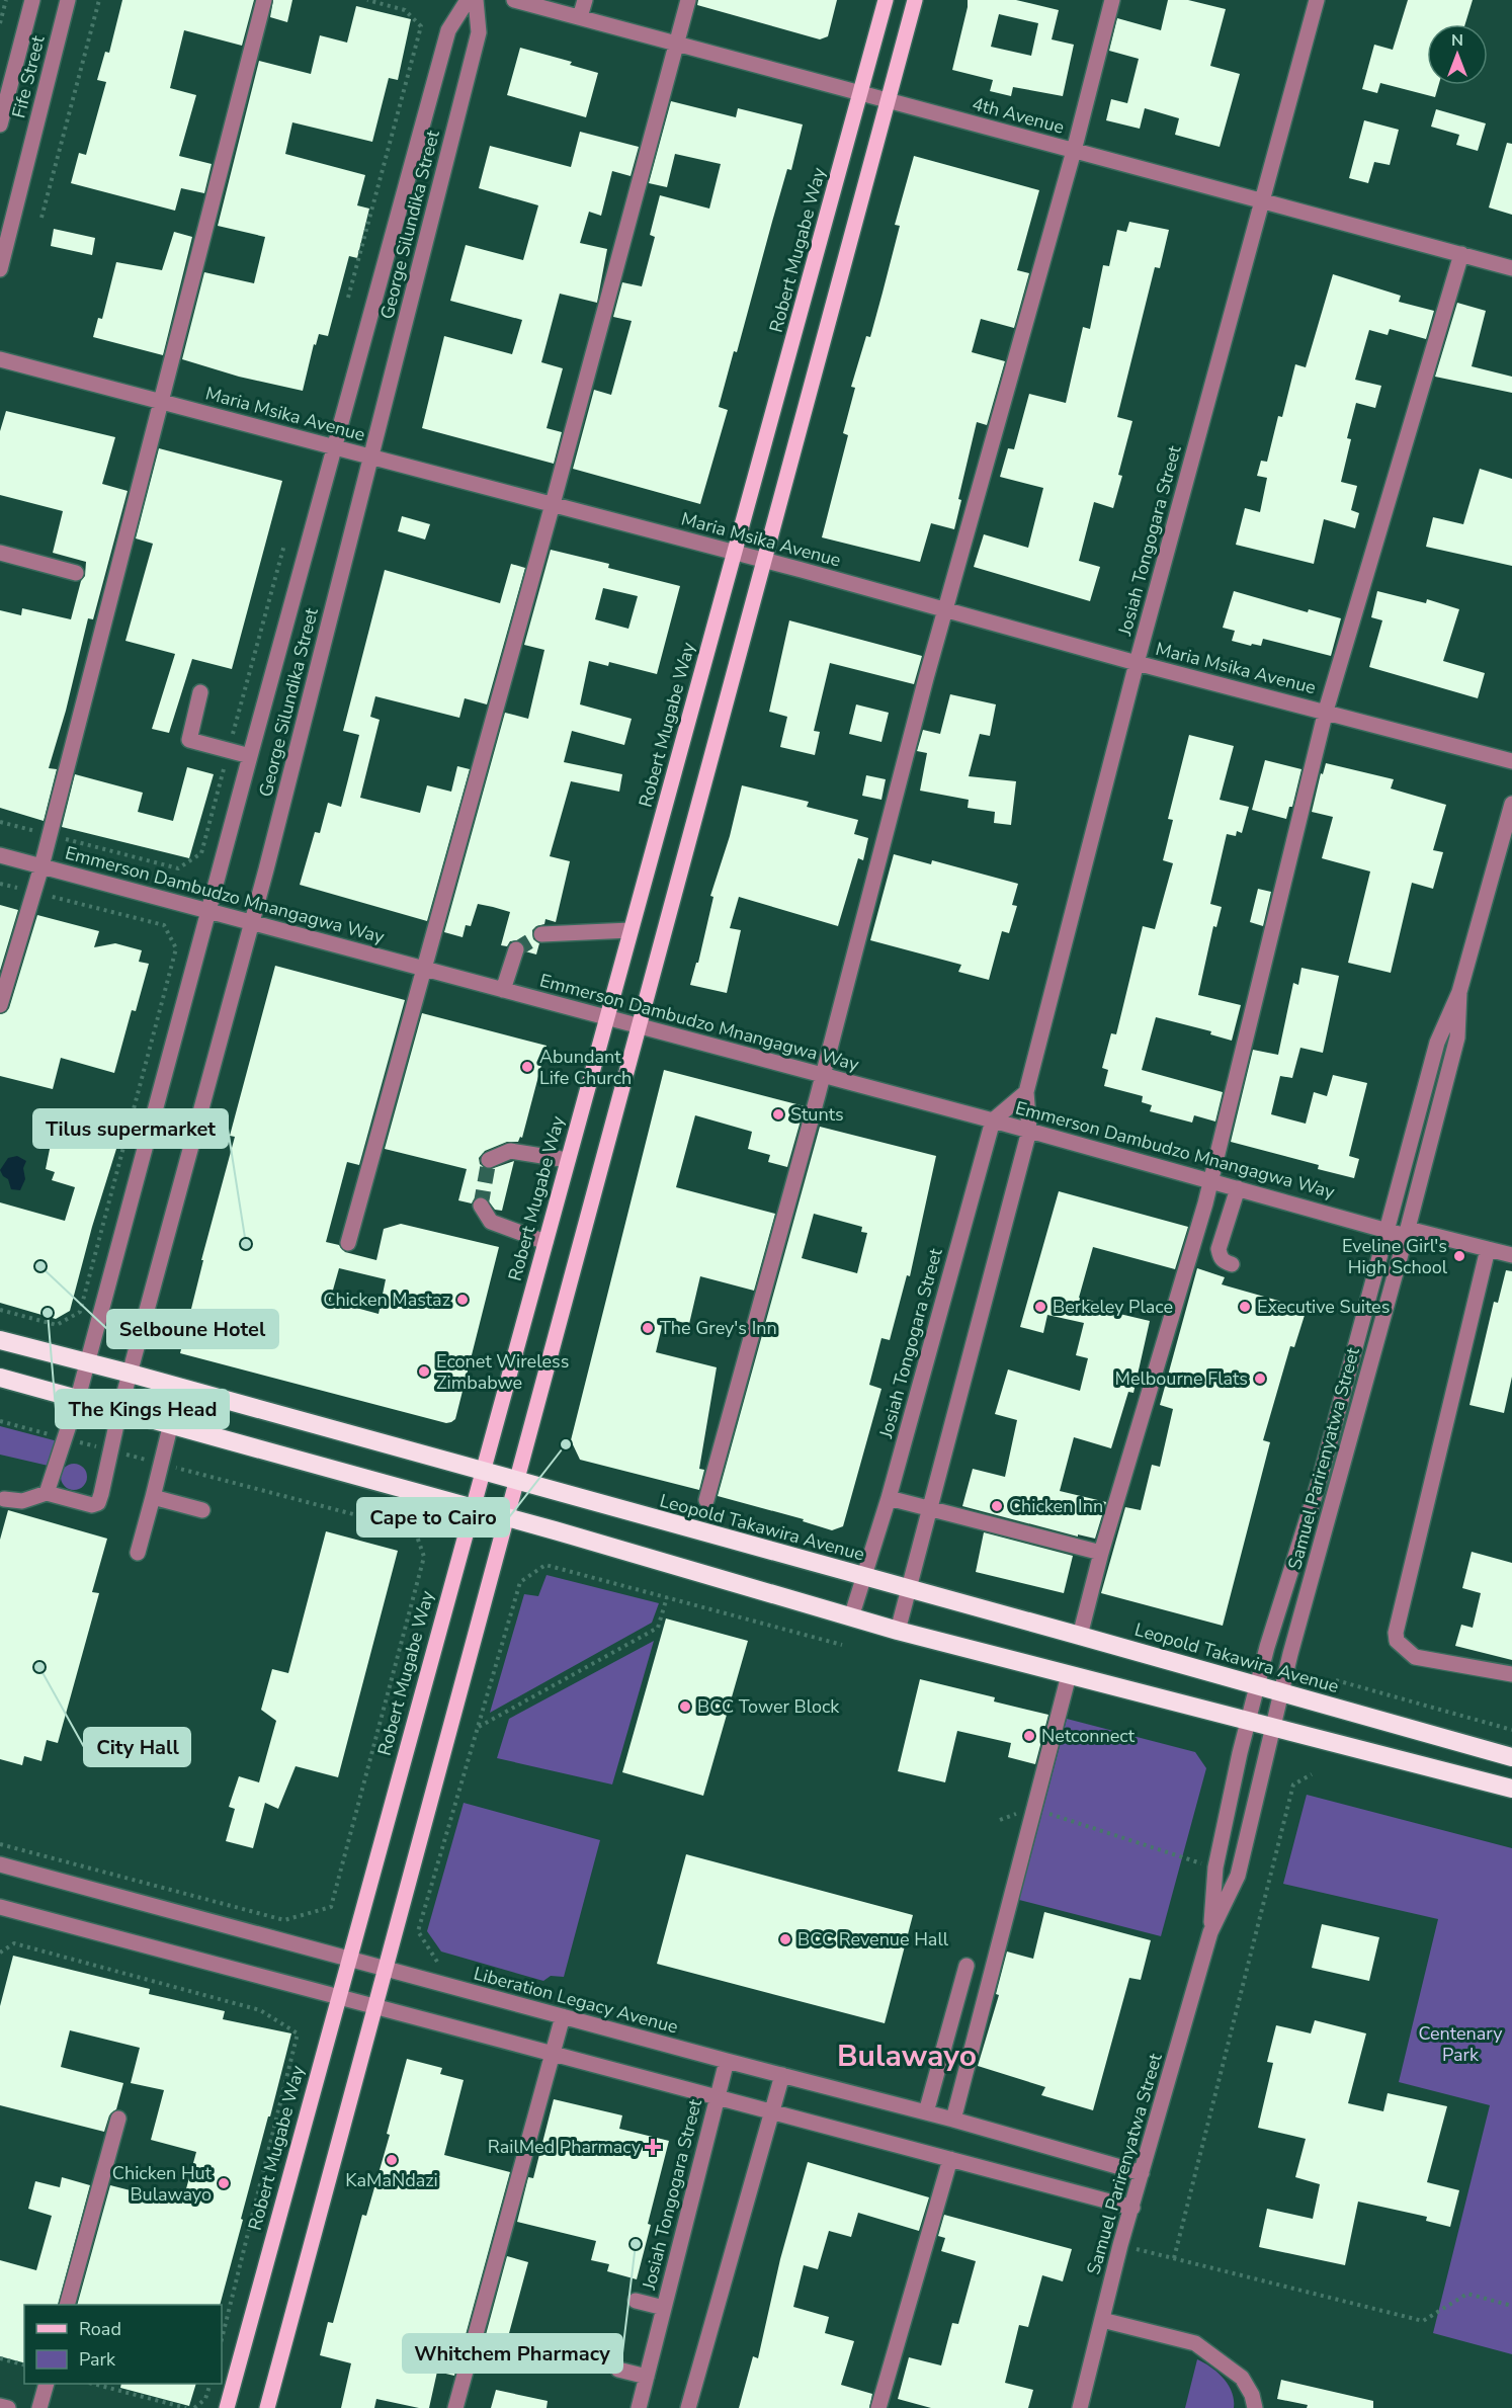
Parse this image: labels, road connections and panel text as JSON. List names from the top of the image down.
{
  "streets": {
    "highway": ["Leopold Takawira Avenue"],
    "main road": ["Robert Mugabe Way"],
    "street": [
      "Fife Street",
      "4th Avenue",
      "George Silundika Street",
      "Maria Msika Avenue",
      "Josiah Tongogara Street",
      "Emmerson Dambudzo Mnangagwa Way",
      "Samuel Parirenyatwa Street",
      "Liberation Legacy Avenue"
    ]
  },
  "crossings": [
    ["4th Avenue", "Robert Mugabe Way"],
    ["4th Avenue", "Josiah Tongogara Street"],
    ["George Silundika Street", "Maria Msika Avenue"],
    ["George Silundika Street", "Emmerson Dambudzo Mnangagwa Way"],
    ["George Silundika Street", "Leopold Takawira Avenue"],
    ["Robert Mugabe Way", "Maria Msika Avenue"],
    ["Robert Mugabe Way", "Emmerson Dambudzo Mnangagwa Way"],
    ["Robert Mugabe Way", "Leopold Takawira Avenue"],
    ["Robert Mugabe Way", "Liberation Legacy Avenue"],
    ["Maria Msika Avenue", "Josiah Tongogara Street"],
    ["Josiah Tongogara Street", "Emmerson Dambudzo Mnangagwa Way"],
    ["Josiah Tongogara Street", "Leopold Takawira Avenue"],
    ["Josiah Tongogara Street", "Liberation Legacy Avenue"],
    ["Emmerson Dambudzo Mnangagwa Way", "Samuel Parirenyatwa Street"],
    ["Samuel Parirenyatwa Street", "Leopold Takawira Avenue"],
    ["Samuel Parirenyatwa Street", "Liberation Legacy Avenue"]
  ],
  "districts": ["Bulawayo"],
  "parks": ["Centenary Park"],
  "places": {
    "other": [
      "Abundant Life Church",
      "Stunts",
      "Tilus supermarket",
      "Eveline Girl's High School",
      "Selboune Hotel",
      "Chicken Mastaz",
      "Berkeley Place",
      "Executive Suites",
      "The Kings Head",
      "The Grey's Inn",
      "Econet Wireless Zimbabwe",
      "Melbourne Flats",
      "Cape to Cairo",
      "Chicken Inn",
      "City Hall",
      "BCC Tower Block",
      "Netconnect",
      "BCC Revenue Hall",
      "KaMaNdazi",
      "Chicken Hut Bulawayo",
      "Whitchem Pharmacy"
    ],
    "health": ["RailMed Pharmacy"]
  },
  "legend": ["Road", "Park"],
  "north": "top"
}
